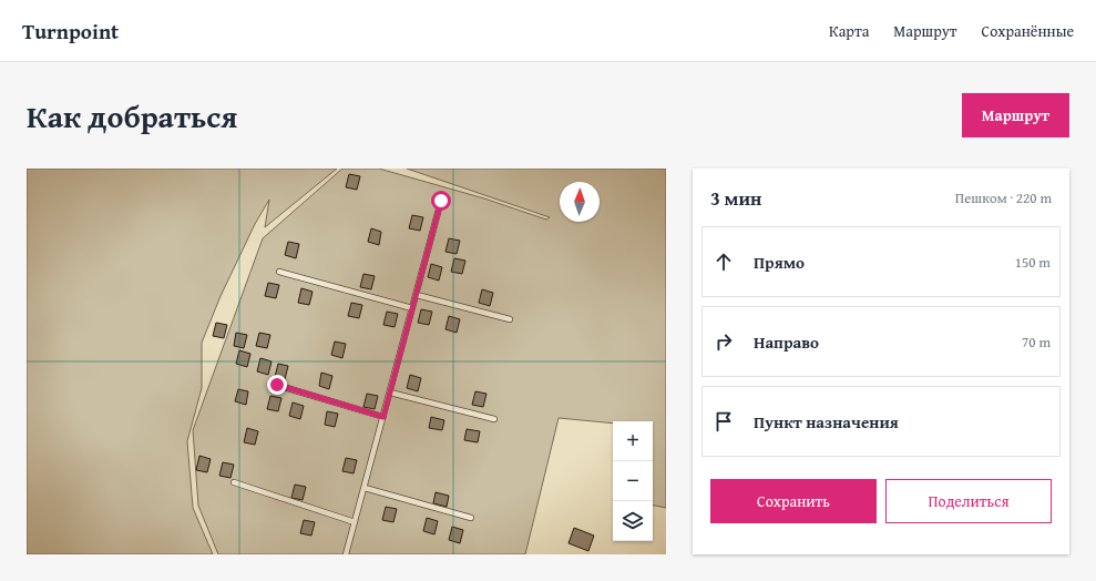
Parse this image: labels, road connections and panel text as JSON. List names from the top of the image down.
{
  "north": "top",
  "page": {
    "header": "Turnpoint",
    "nav": ["Карта", "Маршрут", "Сохранённые"],
    "title": "Как добраться",
    "buttons": [
      "Маршрут",
      ["Сохранить", "Поделиться"]
    ],
    "heading": ["3 мин", "Пешком · 220 m"],
    "list": [
      ["Прямо", "150 m"],
      ["Направо", "70 m"],
      "Пункт назначения"
    ],
    "map_buttons": ["+", "−"]
  }
}
